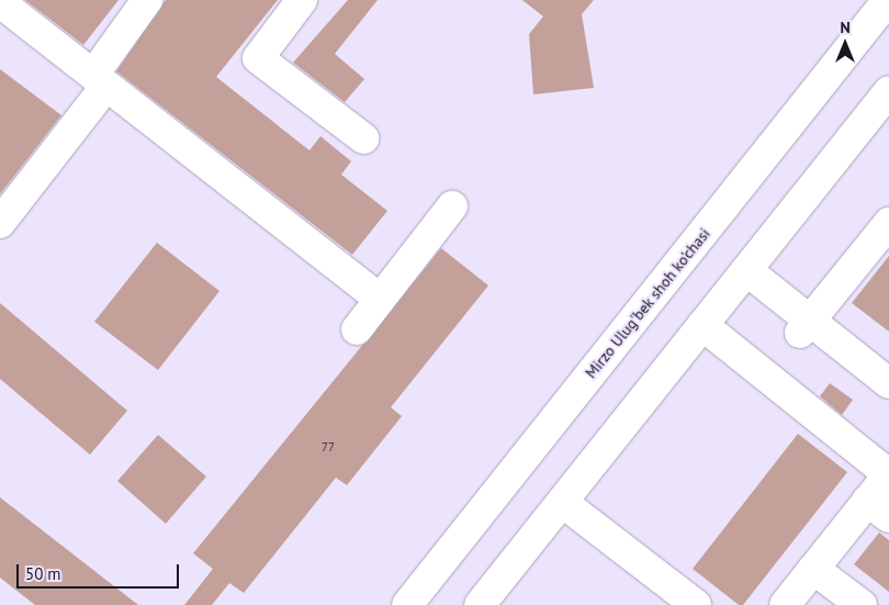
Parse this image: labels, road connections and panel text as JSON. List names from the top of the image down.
{
  "streets": {
    "main road": ["Mirzo Ulug'bek shoh ko'chasi"]
  },
  "house_numbers": ["77"],
  "scale_bar": "50 m",
  "north": "top"
}
